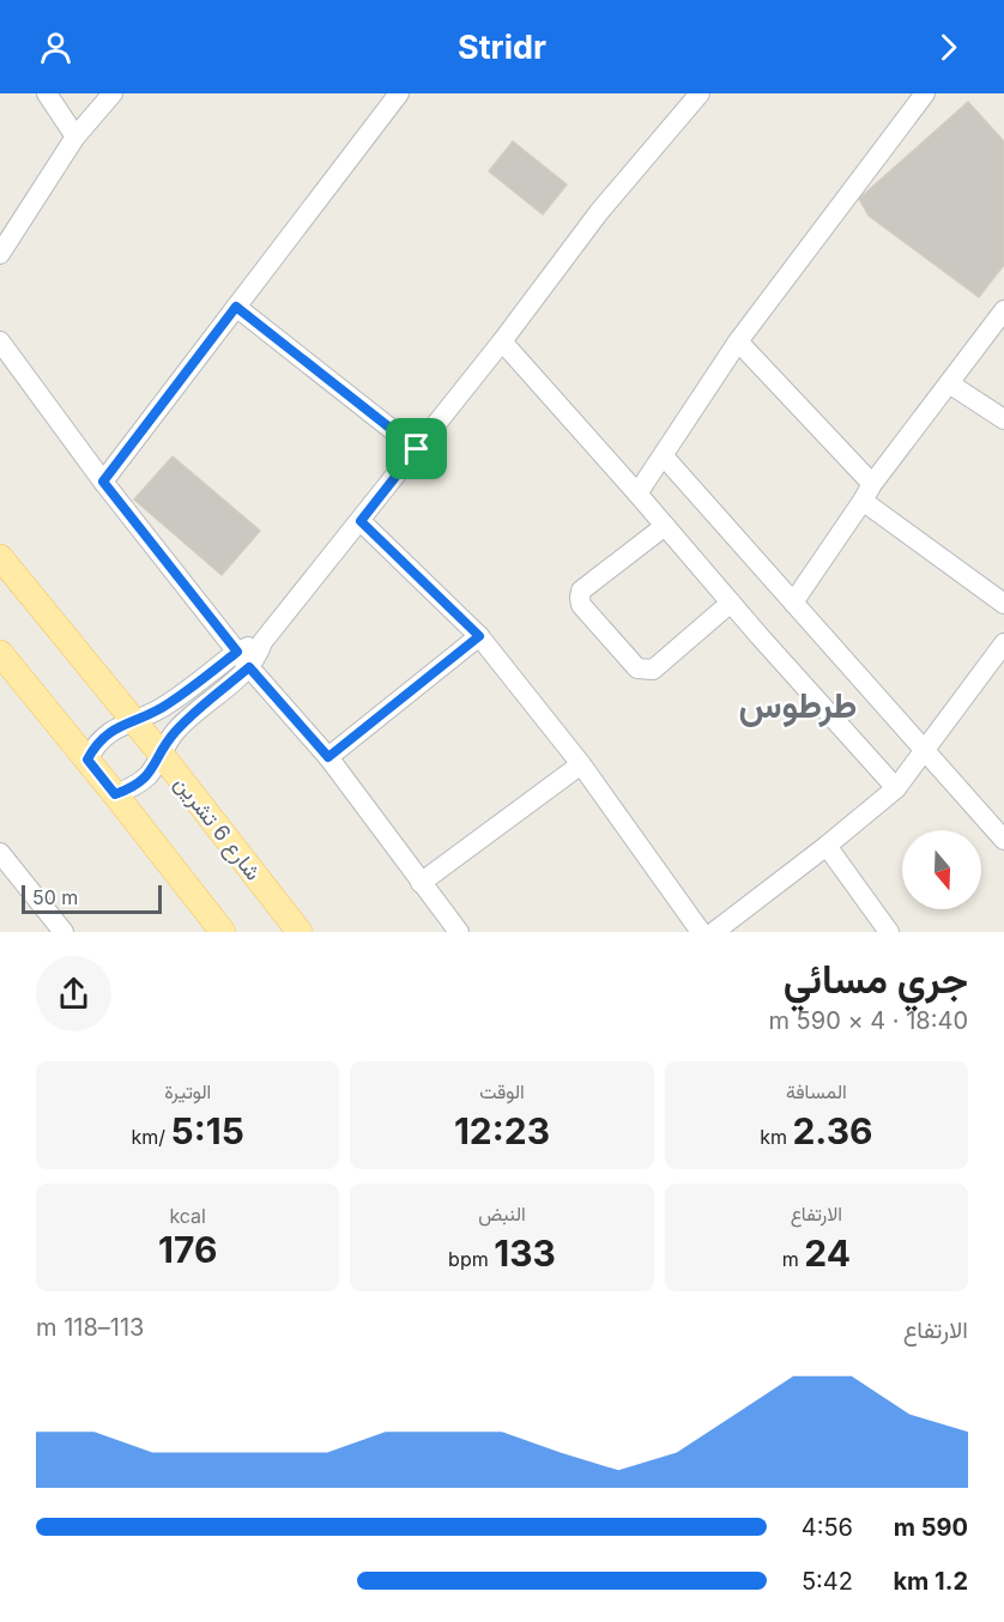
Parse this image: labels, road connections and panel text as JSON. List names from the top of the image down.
{
  "streets": {
    "main road": ["شارع 6 تشرين"]
  },
  "districts": ["طرطوس"],
  "scale_bar": "50 m",
  "north": "bottom",
  "page": {
    "header": "Stridr",
    "scale": "50 m",
    "heading": ["جري مسائي", "18:40 · 4 × 590 m"],
    "stats": [
      ["المسافة", "2.36 km"],
      ["الوقت", "12:23"],
      ["الوتيرة", "5:15 /km"],
      ["الارتفاع", "24 m"],
      ["النبض", "133 bpm"],
      ["kcal", "176"]
    ],
    "chart": ["الارتفاع", "113–118 m"],
    "list": [
      {
        "name": "590 m",
        "note": "4:56"
      },
      {
        "name": "1.2 km",
        "note": "5:42"
      }
    ]
  }
}
